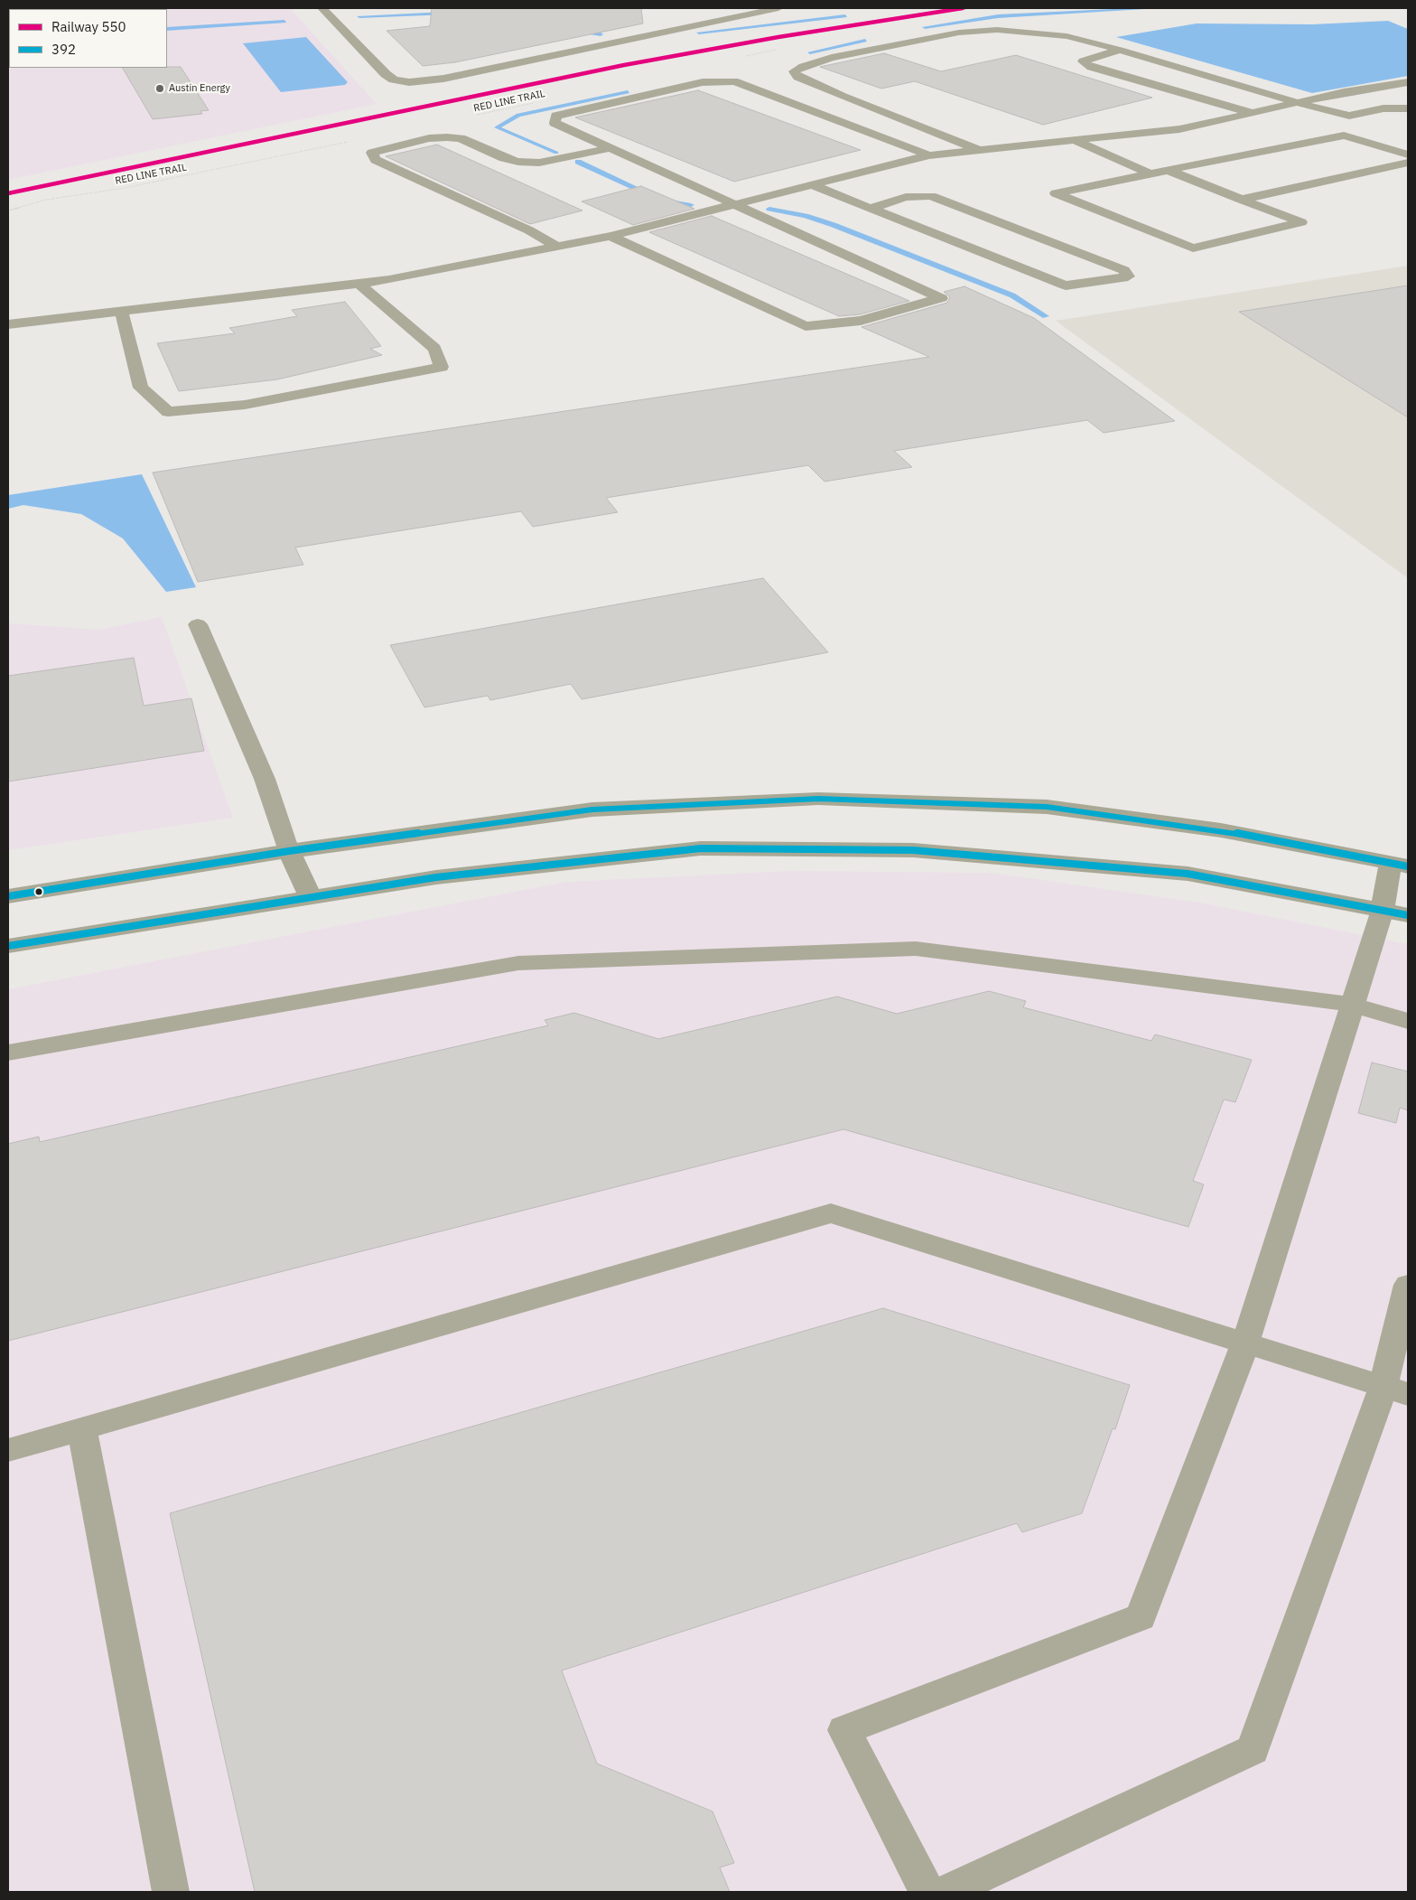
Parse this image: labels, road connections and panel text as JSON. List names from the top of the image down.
{
  "streets": {
    "path": ["RED LINE TRAIL"]
  },
  "places": ["Austin Energy"],
  "lines": ["rail line 550", "transit line 392"],
  "legend": ["Railway 550", "392"]
}
